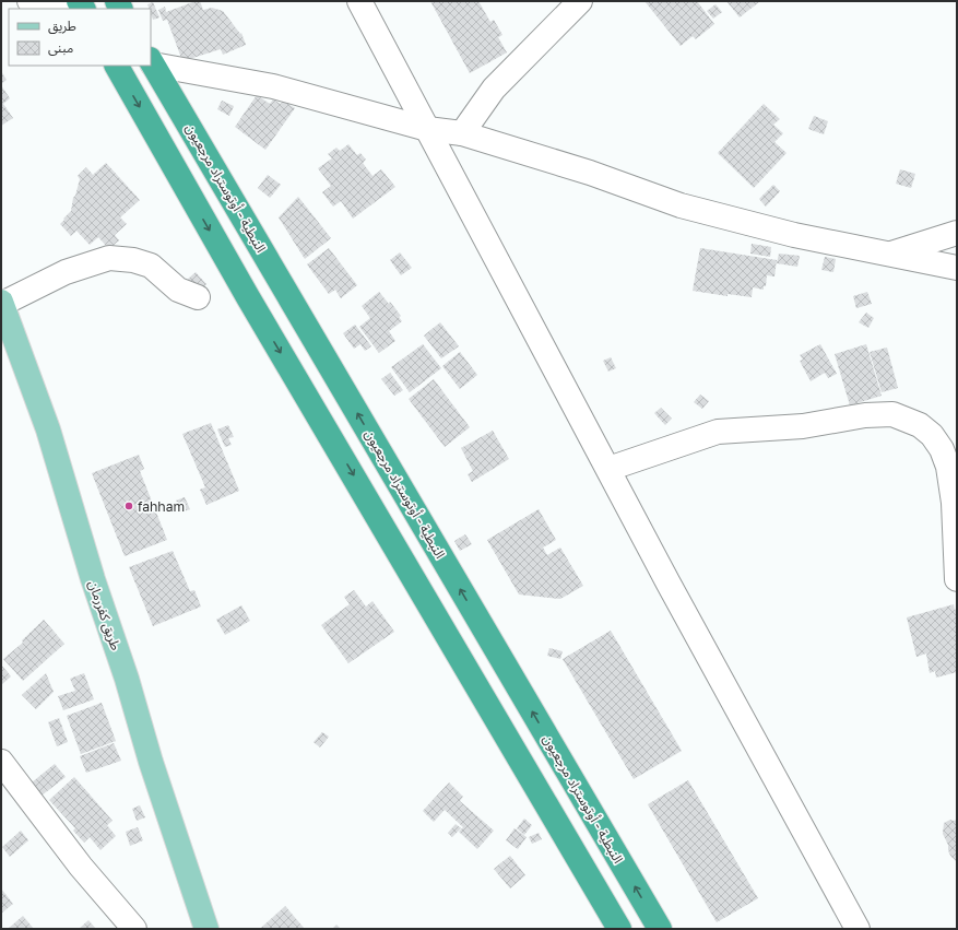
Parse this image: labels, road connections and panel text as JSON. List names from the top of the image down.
{
  "streets": {
    "highway": ["النبطية - أوتوستراد مرجعيون"],
    "main road": ["طريق كفررمان"]
  },
  "places": ["fahham"],
  "legend": ["طريق", "مبنى"]
}
